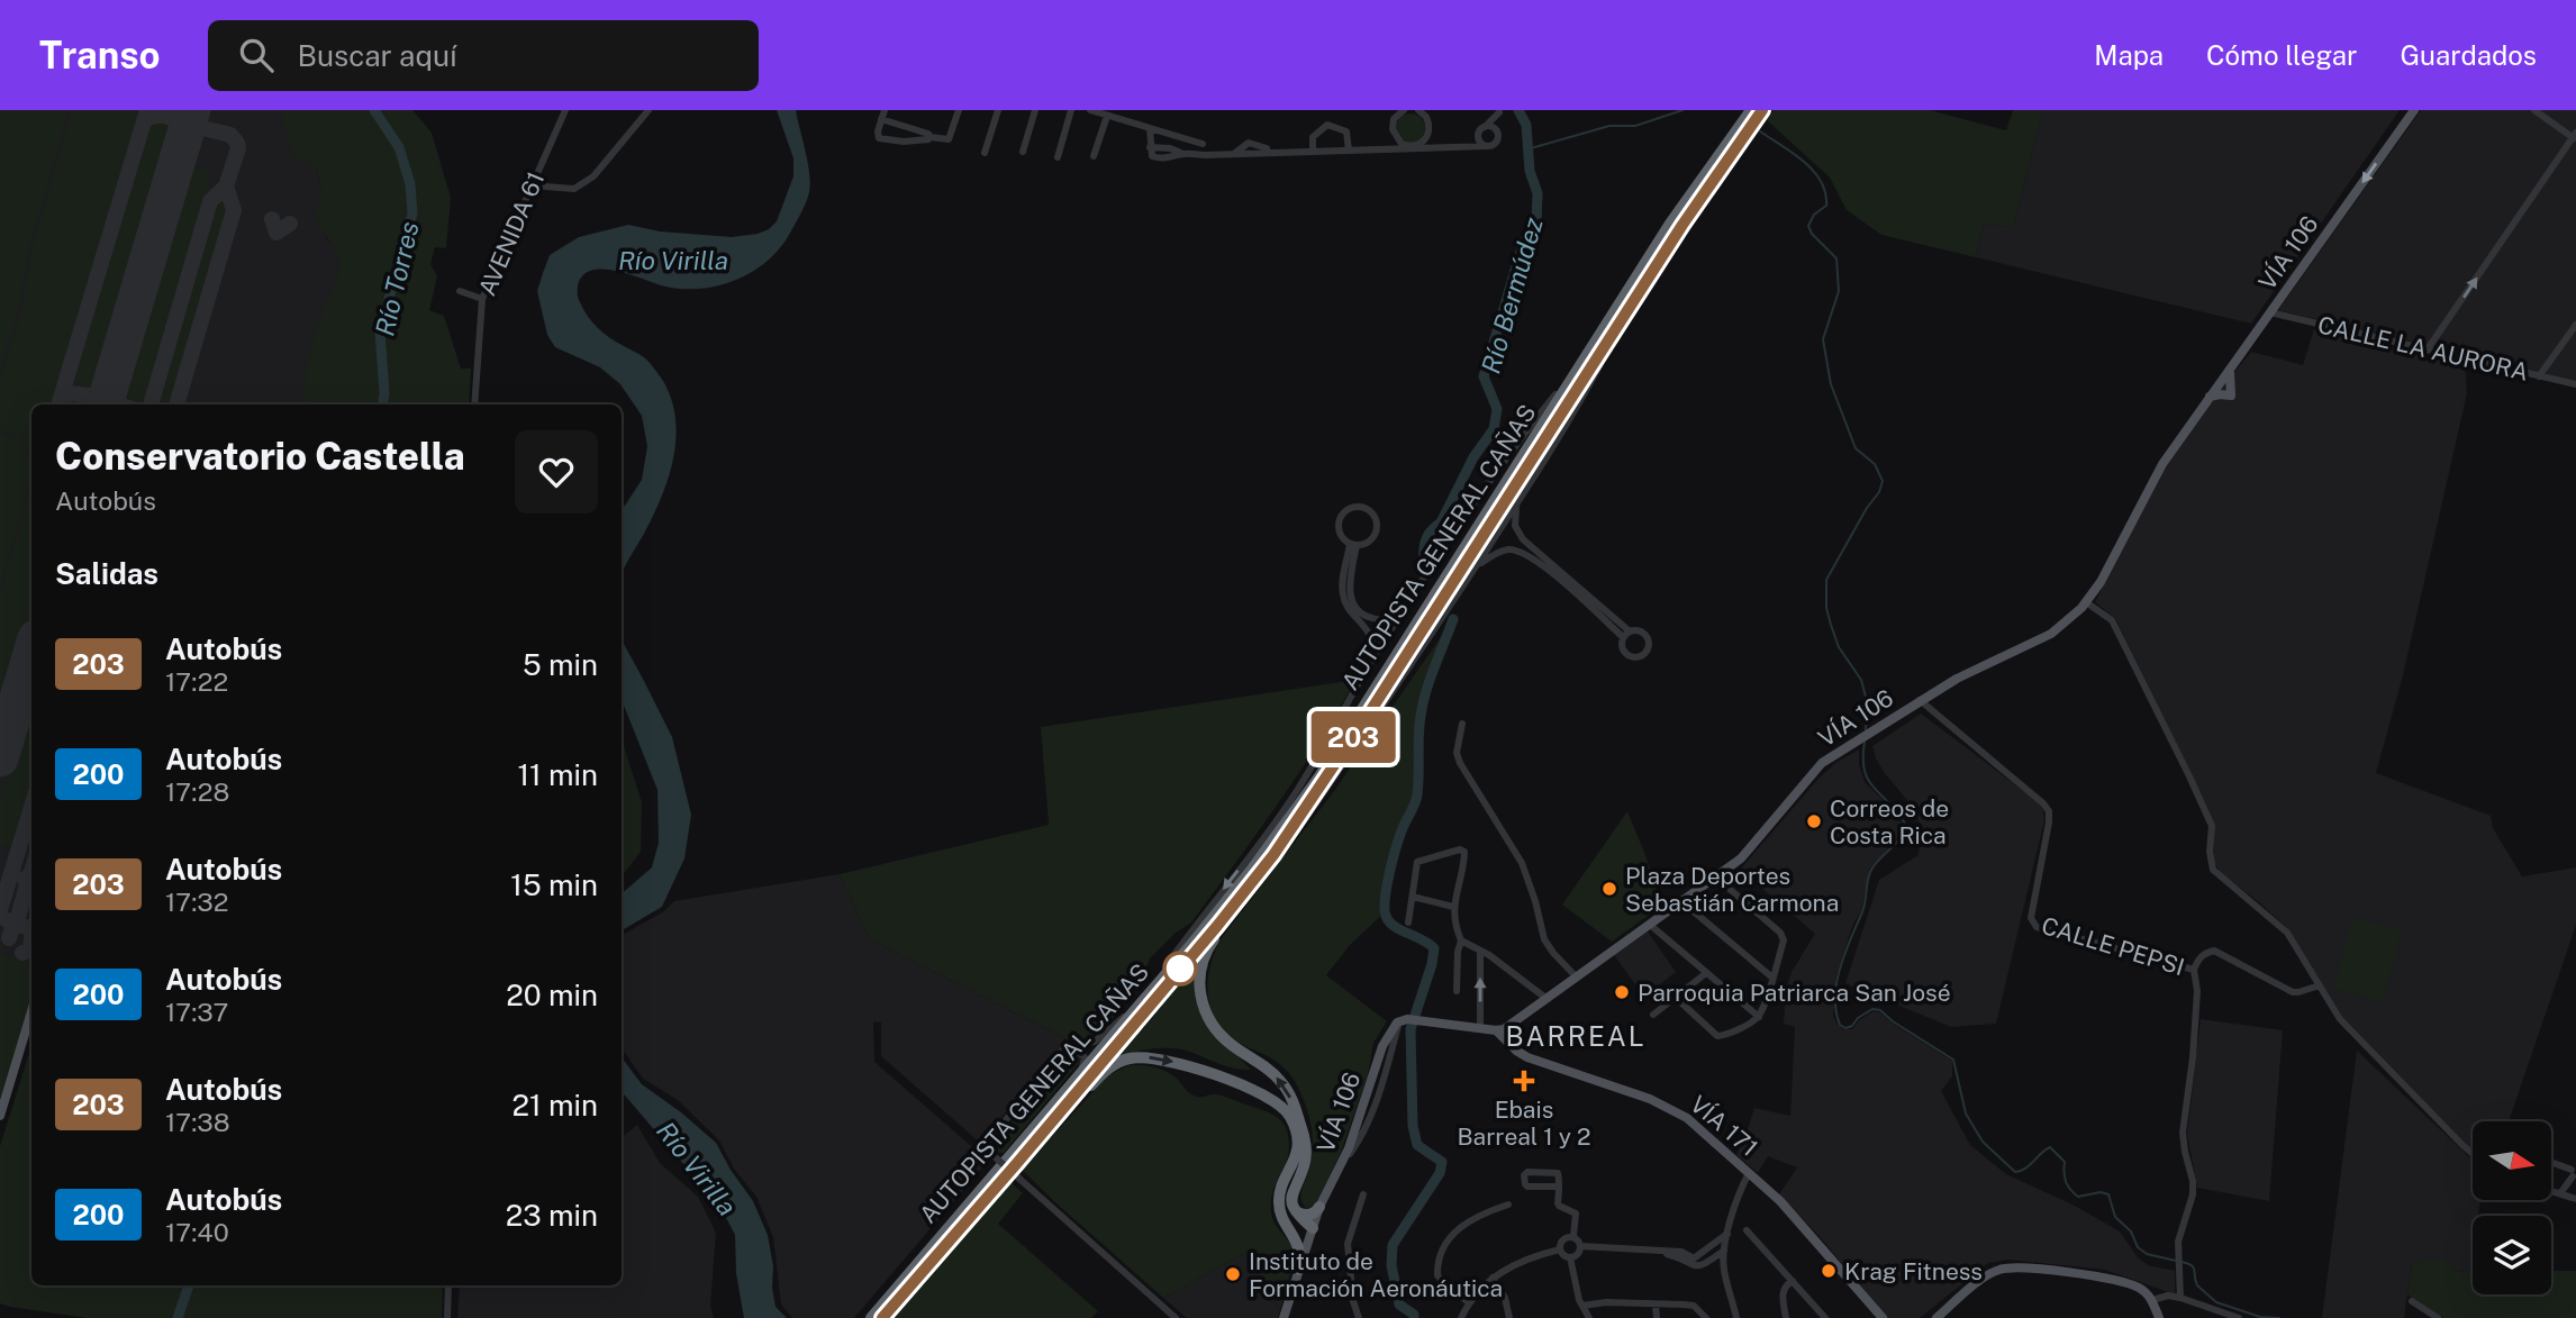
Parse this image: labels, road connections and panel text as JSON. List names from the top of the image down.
{
  "streets": {
    "highway": ["AUTOPISTA GENERAL CAÑAS"],
    "main road": ["VÍA 106", "VÍA 171"],
    "street": ["AVENIDA 61", "CALLE LA AURORA", "CALLE PEPSI"]
  },
  "crossings": [
    ["VÍA 106", "CALLE LA AURORA"],
    ["VÍA 106", "CALLE PEPSI"],
    ["VÍA 106", "VÍA 171"]
  ],
  "districts": ["BARREAL"],
  "water": ["Río Virilla", "Río Torres", "Río Bermúdez"],
  "places": {
    "other": [
      "Correos de Costa Rica",
      "Plaza Deportes Sebastián Carmona",
      "Parroquia Patriarca San José",
      "Krag Fitness",
      "Instituto de Formación Aeronáutica"
    ],
    "health": ["Ebais Barreal 1 y 2"]
  },
  "lines": ["bus line 203"],
  "north": "right",
  "page": {
    "header": "Transo",
    "search": "Buscar aquí",
    "nav": ["Mapa", "Cómo llegar", "Guardados"],
    "on_map": "203",
    "heading": [
      ["Conservatorio Castella", "Autobús"],
      "Salidas"
    ],
    "list": [
      {
        "mark": "203",
        "name": "Autobús",
        "note": "17:22",
        "value": "5 min"
      },
      {
        "mark": "200",
        "name": "Autobús",
        "note": "17:28",
        "value": "11 min"
      },
      {
        "mark": "203",
        "name": "Autobús",
        "note": "17:32",
        "value": "15 min"
      },
      {
        "mark": "200",
        "name": "Autobús",
        "note": "17:37",
        "value": "20 min"
      },
      {
        "mark": "203",
        "name": "Autobús",
        "note": "17:38",
        "value": "21 min"
      },
      {
        "mark": "200",
        "name": "Autobús",
        "note": "17:40",
        "value": "23 min"
      }
    ]
  }
}
